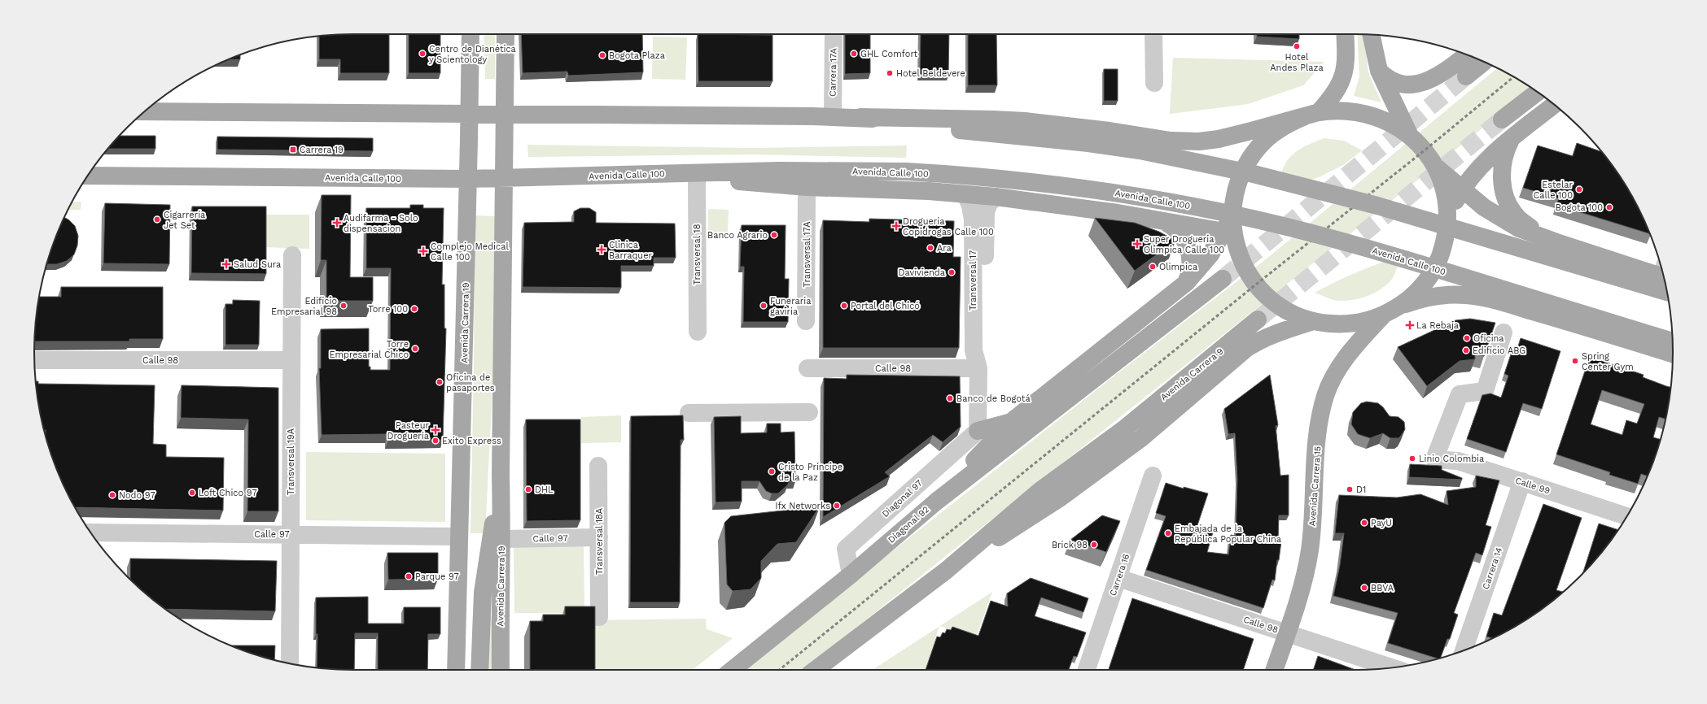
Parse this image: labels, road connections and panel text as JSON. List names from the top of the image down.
{
  "streets": {
    "main road": [
      "Avenida Calle 100",
      "Avenida Carrera 19",
      "Avenida Carrera 9",
      "Avenida Carrera 15",
      "Diagonal 92"
    ],
    "street": [
      "Carrera 17A",
      "Transversal 18",
      "Transversal 17A",
      "Transversal 17",
      "Calle 98",
      "Transversal 19A",
      "Calle 99",
      "Diagonal 97",
      "Calle 97",
      "Transversal 18A",
      "Carrera 14",
      "Carrera 16"
    ]
  },
  "crossings": [
    ["Avenida Calle 100", "Avenida Carrera 19"],
    ["Transversal 17", "Calle 98"],
    ["Transversal 17", "Diagonal 97"],
    ["Avenida Carrera 19", "Calle 97"],
    ["Calle 98", "Transversal 19A"],
    ["Calle 98", "Avenida Carrera 15"],
    ["Calle 98", "Carrera 16"],
    ["Transversal 19A", "Calle 97"],
    ["Calle 99", "Carrera 14"],
    ["Diagonal 97", "Diagonal 92"],
    ["Calle 97", "Transversal 18A"]
  ],
  "places": {
    "other": [
      "Hotel Andes Plaza",
      "Centro de Dianética y Scientology",
      "GHL Comfort",
      "Bogota Plaza",
      "Hotel Beldevere",
      "Estelar Calle 100",
      "Bogota 100",
      "Cigarrería Jet Set",
      "Banco Agrario",
      "Ara",
      "Olimpica",
      "Davivienda",
      "Edificio Empresarial 98",
      "Funeraria gaviria",
      "Portal del Chicó",
      "Torre 100",
      "Oficina",
      "Torre Empresarial Chico",
      "Edificio ABG",
      "Spring Center Gym",
      "Oficina de pasaportes",
      "Banco de Bogotá",
      "Exito Express",
      "Linio Colombia",
      "Cristo Príncipe de la Paz",
      "DHL",
      "D1",
      "Loft Chico 97",
      "Nodo 97",
      "Ifx Networks",
      "PayU",
      "Embajada de la República Popular China",
      "Brick 98",
      "Parque 97",
      "BBVA"
    ],
    "transit": ["Carrera 19"],
    "health": [
      "Audifarma - Solo dispensacion",
      "Drogueria Copidrogas Calle 100",
      "Super Drogueria Olimpica Calle 100",
      "Clinica Barraquer",
      "Complejo Medical Calle 100",
      "Salud Sura",
      "La Rebaja",
      "Pasteur Droguería"
    ]
  }
}
